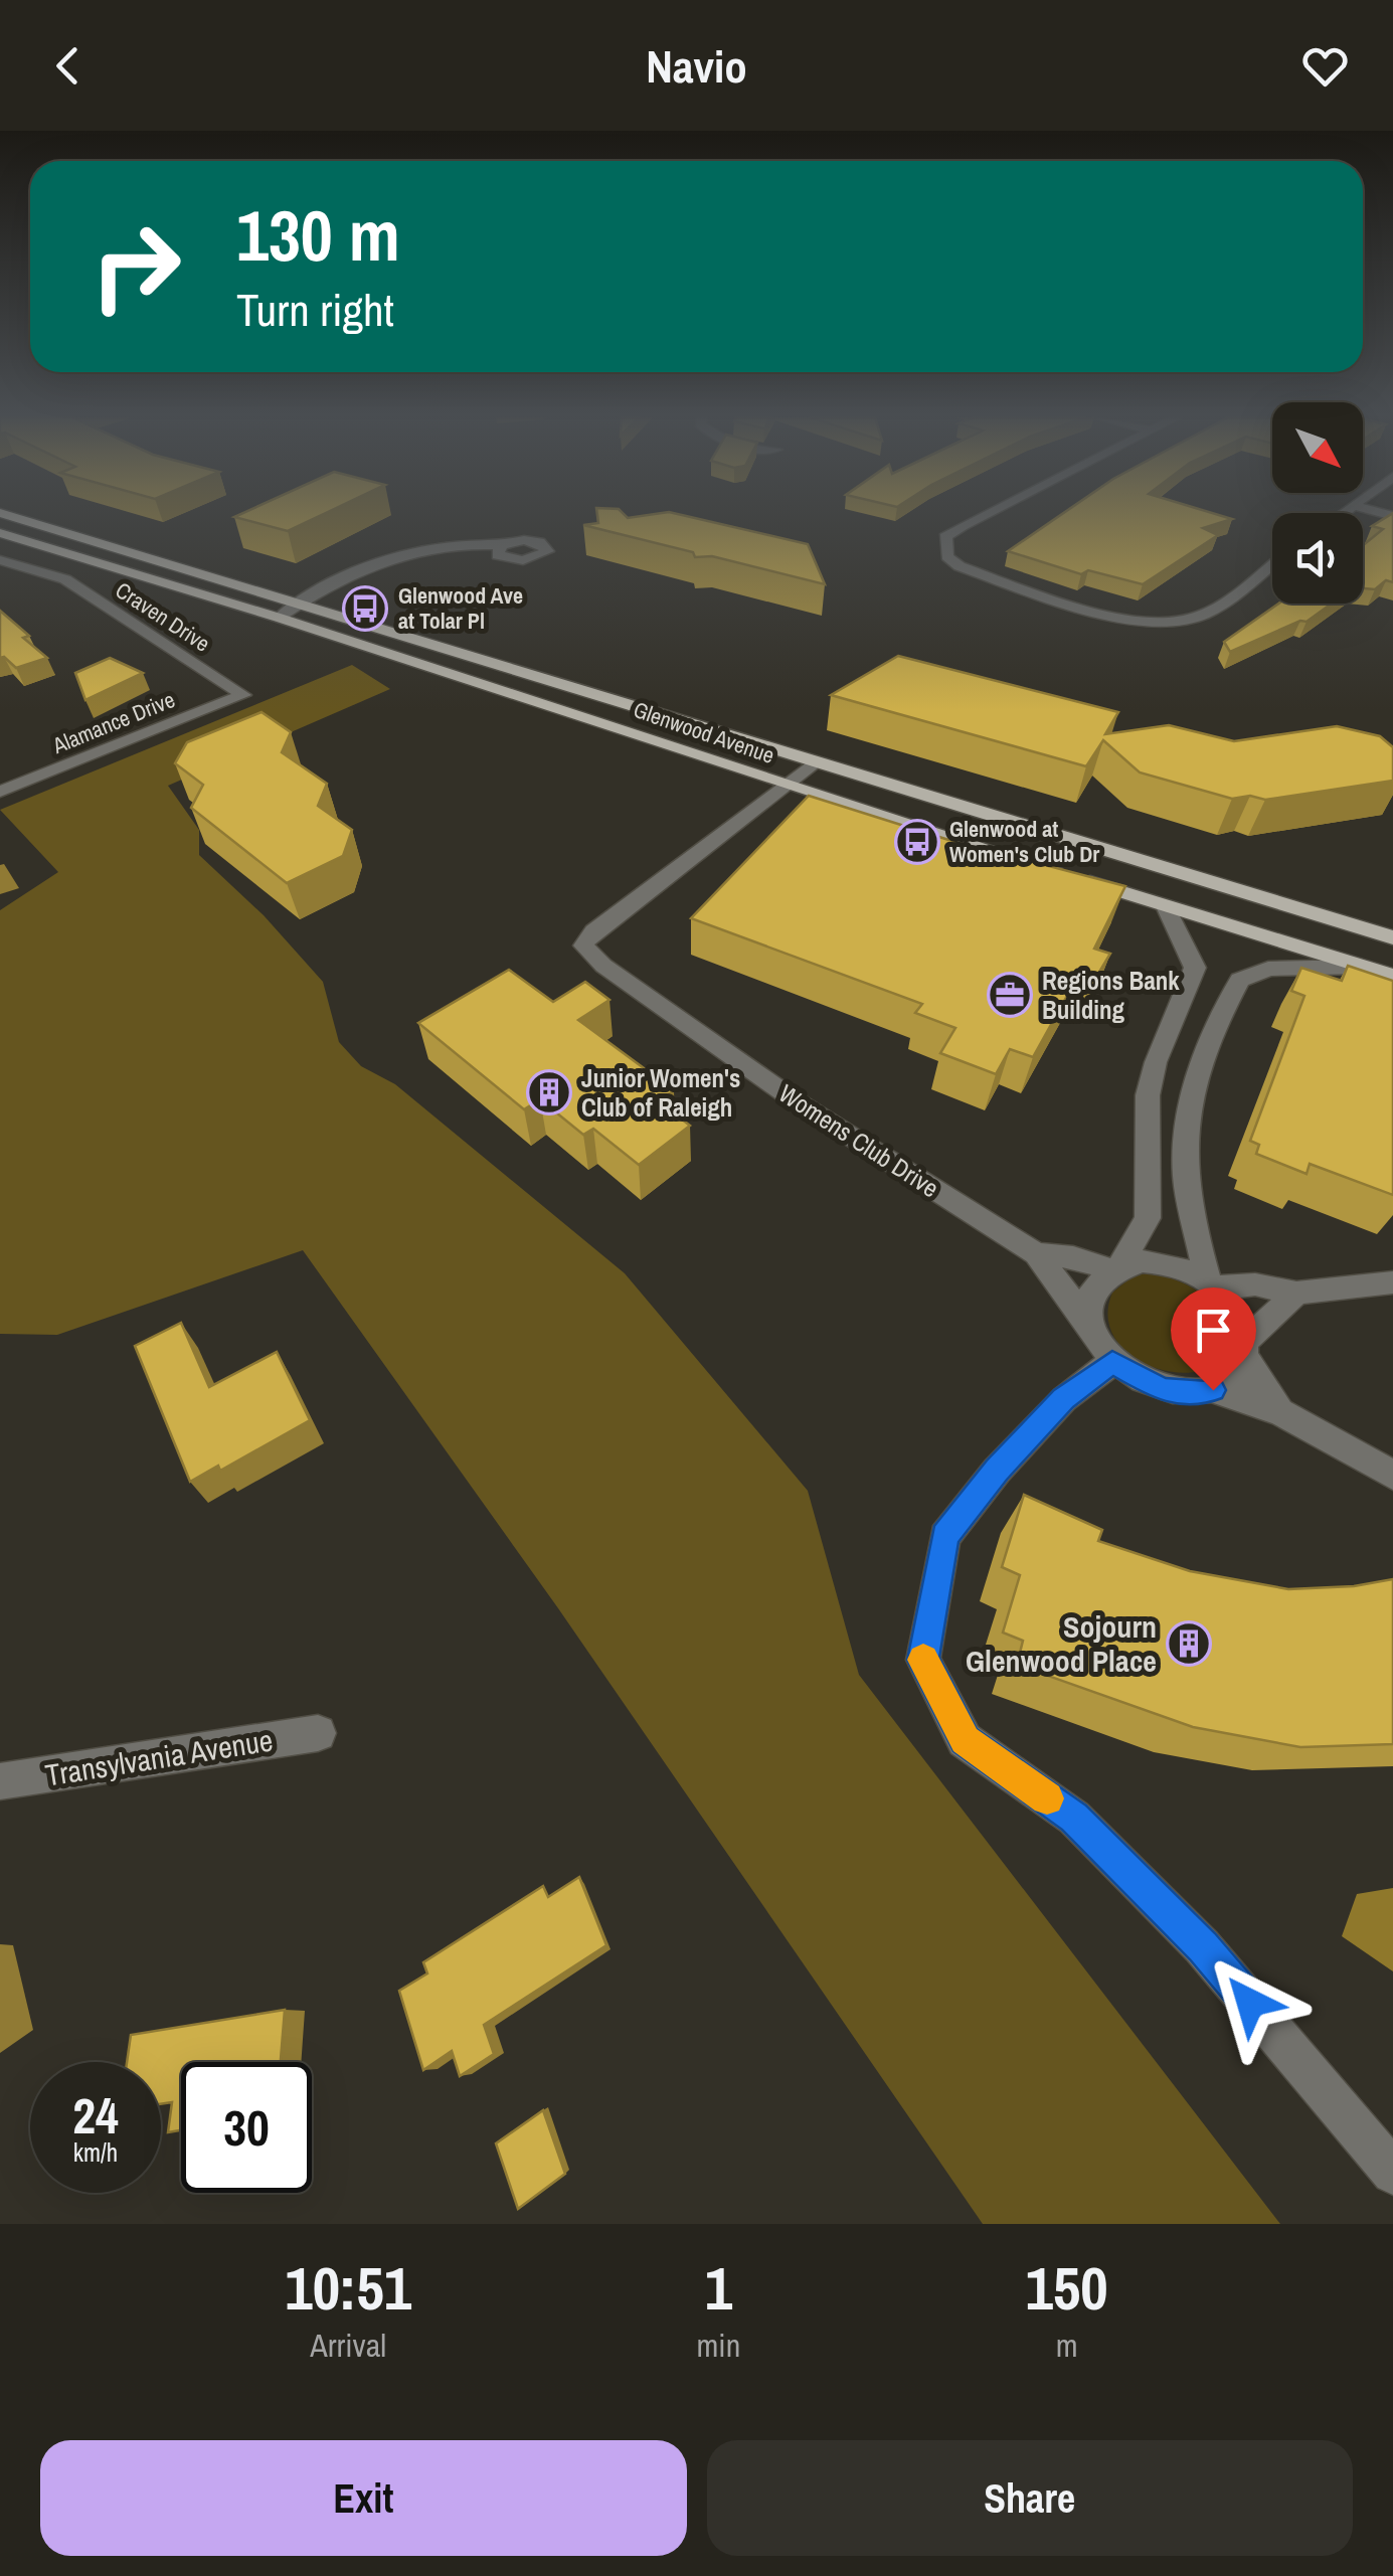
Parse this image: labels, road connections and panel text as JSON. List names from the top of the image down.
{
  "streets": {
    "main road": ["Glenwood Avenue"],
    "street": [
      "Craven Drive",
      "Alamance Drive",
      "Womens Club Drive",
      "Transylvania Avenue"
    ]
  },
  "crossings": [
    ["Craven Drive", "Alamance Drive"],
    ["Glenwood Avenue", "Womens Club Drive"]
  ],
  "places": {
    "bus stop": ["Glenwood Ave at Tolar Pl", "Glenwood at Women's Club Dr"],
    "office": ["Regions Bank Building"],
    "building": ["Junior Women's Club of Raleigh", "Sojourn Glenwood Place"]
  },
  "north": "bottom right",
  "page": {
    "header": "Navio",
    "turn": ["130 m", "Turn right"],
    "speed": "24 km/h",
    "limit": "30",
    "eta": [
      "10:51",
      "Arrival",
      "1",
      "min",
      "150",
      "m"
    ],
    "buttons": ["Exit", "Share"]
  }
}
